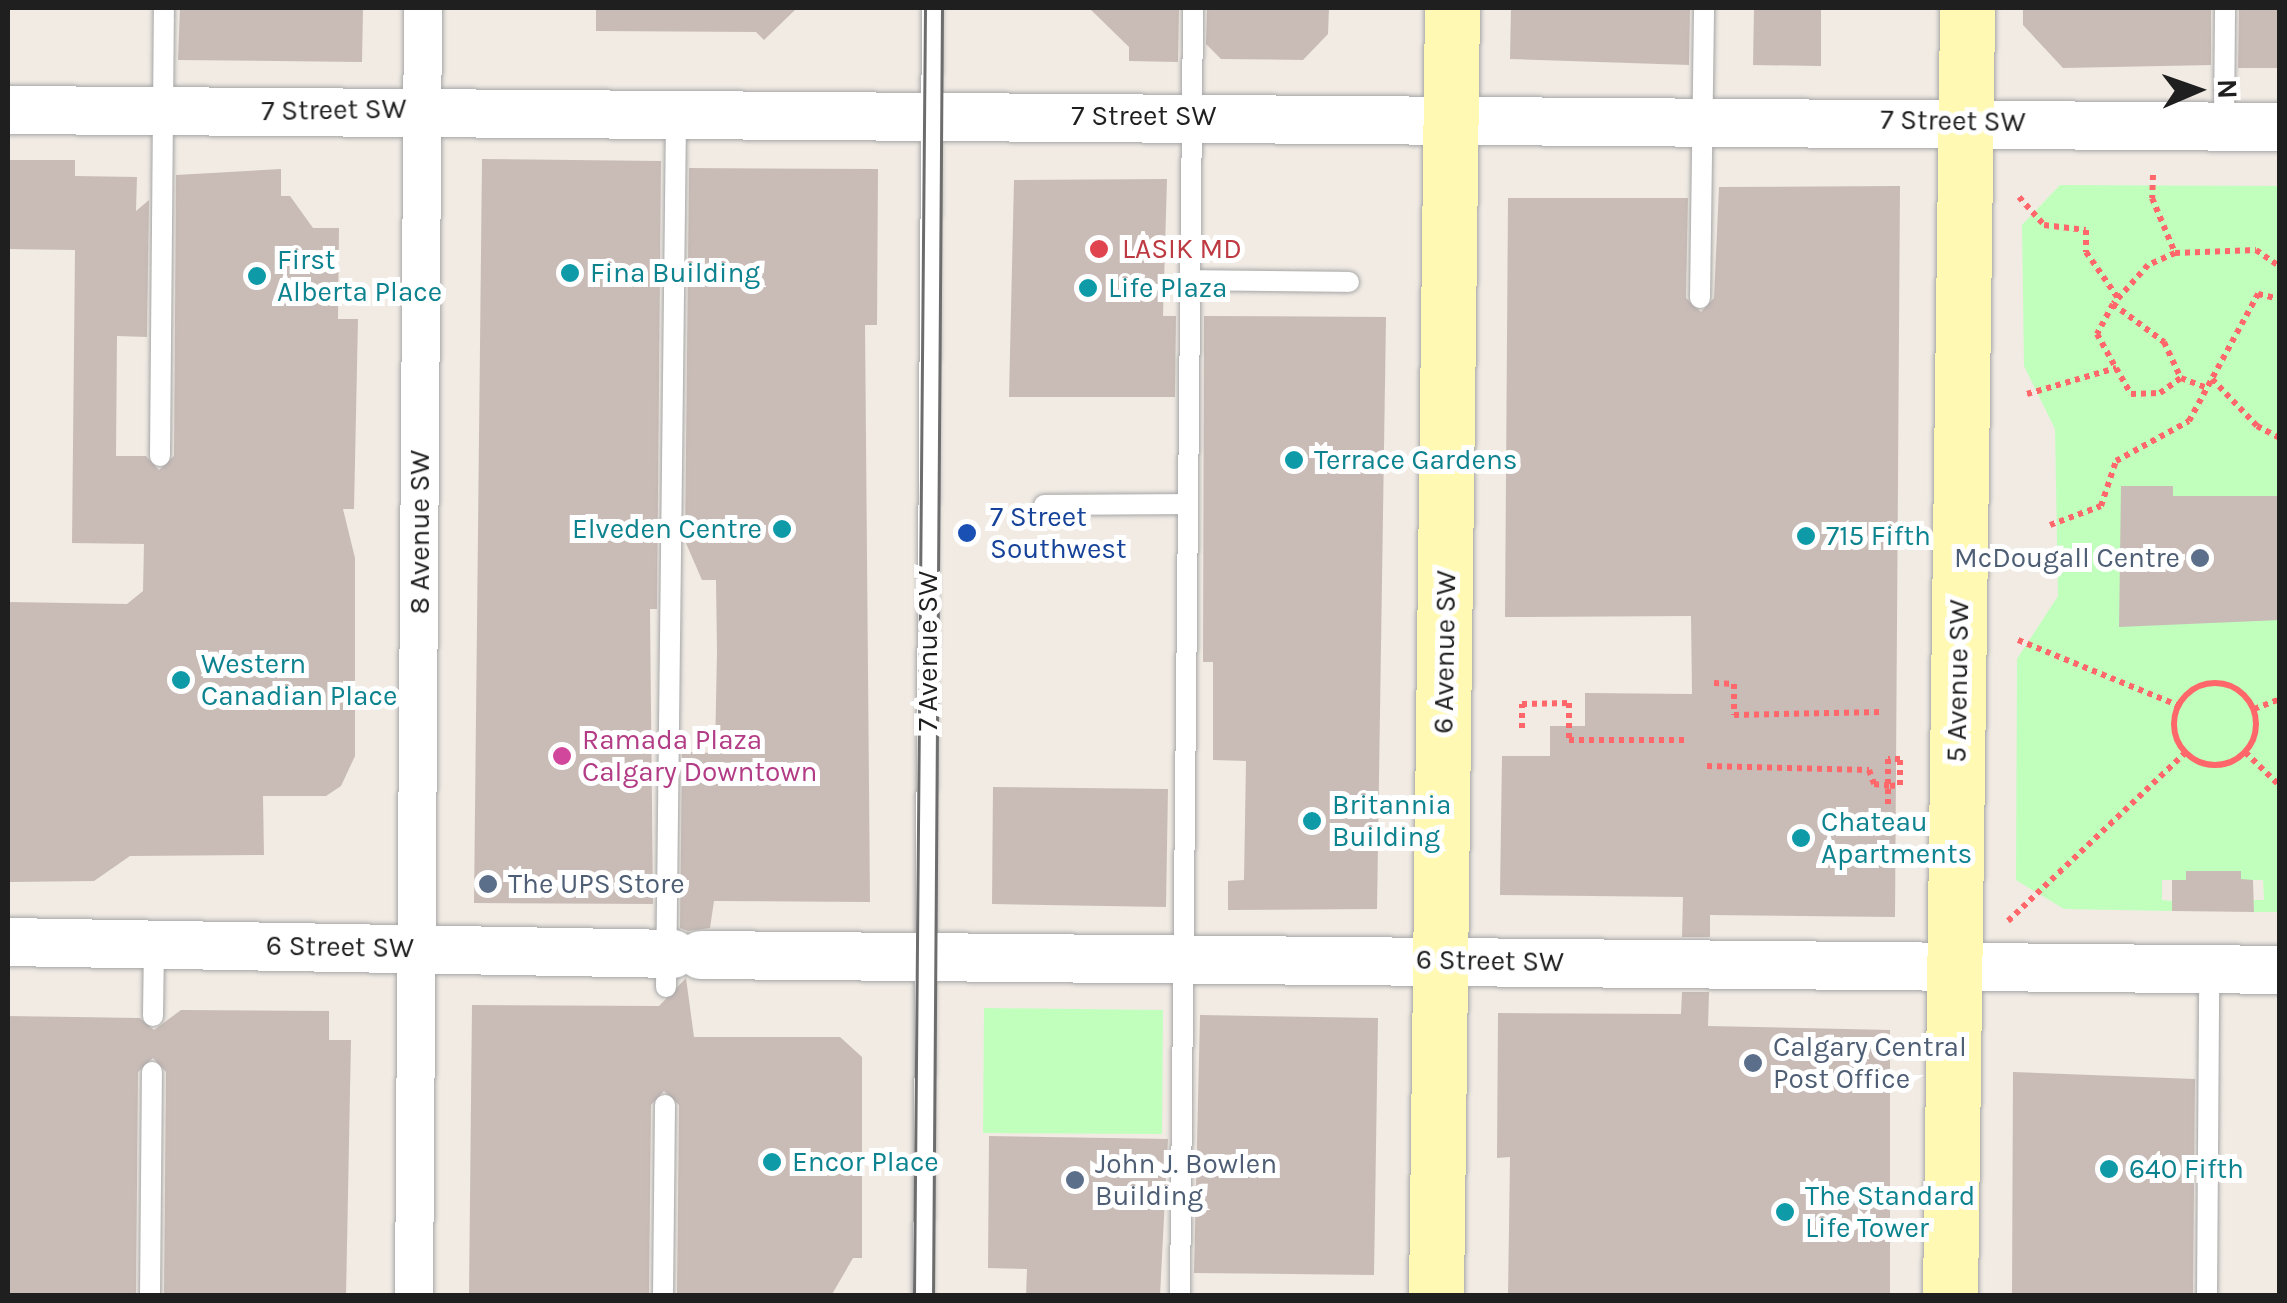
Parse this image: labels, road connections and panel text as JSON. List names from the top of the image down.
{
  "streets": {
    "main road": ["6 Avenue SW", "5 Avenue SW"],
    "street": ["7 Street SW", "8 Avenue SW", "6 Street SW"],
    "lane": ["7 Avenue SW"]
  },
  "crossings": [
    ["7 Street SW", "8 Avenue SW"],
    ["7 Street SW", "7 Avenue SW"],
    ["7 Street SW", "6 Avenue SW"],
    ["7 Street SW", "5 Avenue SW"],
    ["8 Avenue SW", "6 Street SW"],
    ["7 Avenue SW", "6 Street SW"],
    ["6 Avenue SW", "6 Street SW"],
    ["5 Avenue SW", "6 Street SW"]
  ],
  "places": [
    "LASIK MD",
    "Fina Building",
    "First Alberta Place",
    "Life Plaza",
    "Terrace Gardens",
    "Elveden Centre",
    "7 Street Southwest",
    "715 Fifth",
    "McDougall Centre",
    "Western Canadian Place",
    "Ramada Plaza Calgary Downtown",
    "Britannia Building",
    "Chateau Apartments",
    "The UPS Store",
    "Calgary Central Post Office",
    "Encor Place",
    "640 Fifth",
    "John J. Bowlen Building",
    "The Standard Life Tower"
  ],
  "north": "right"
}
